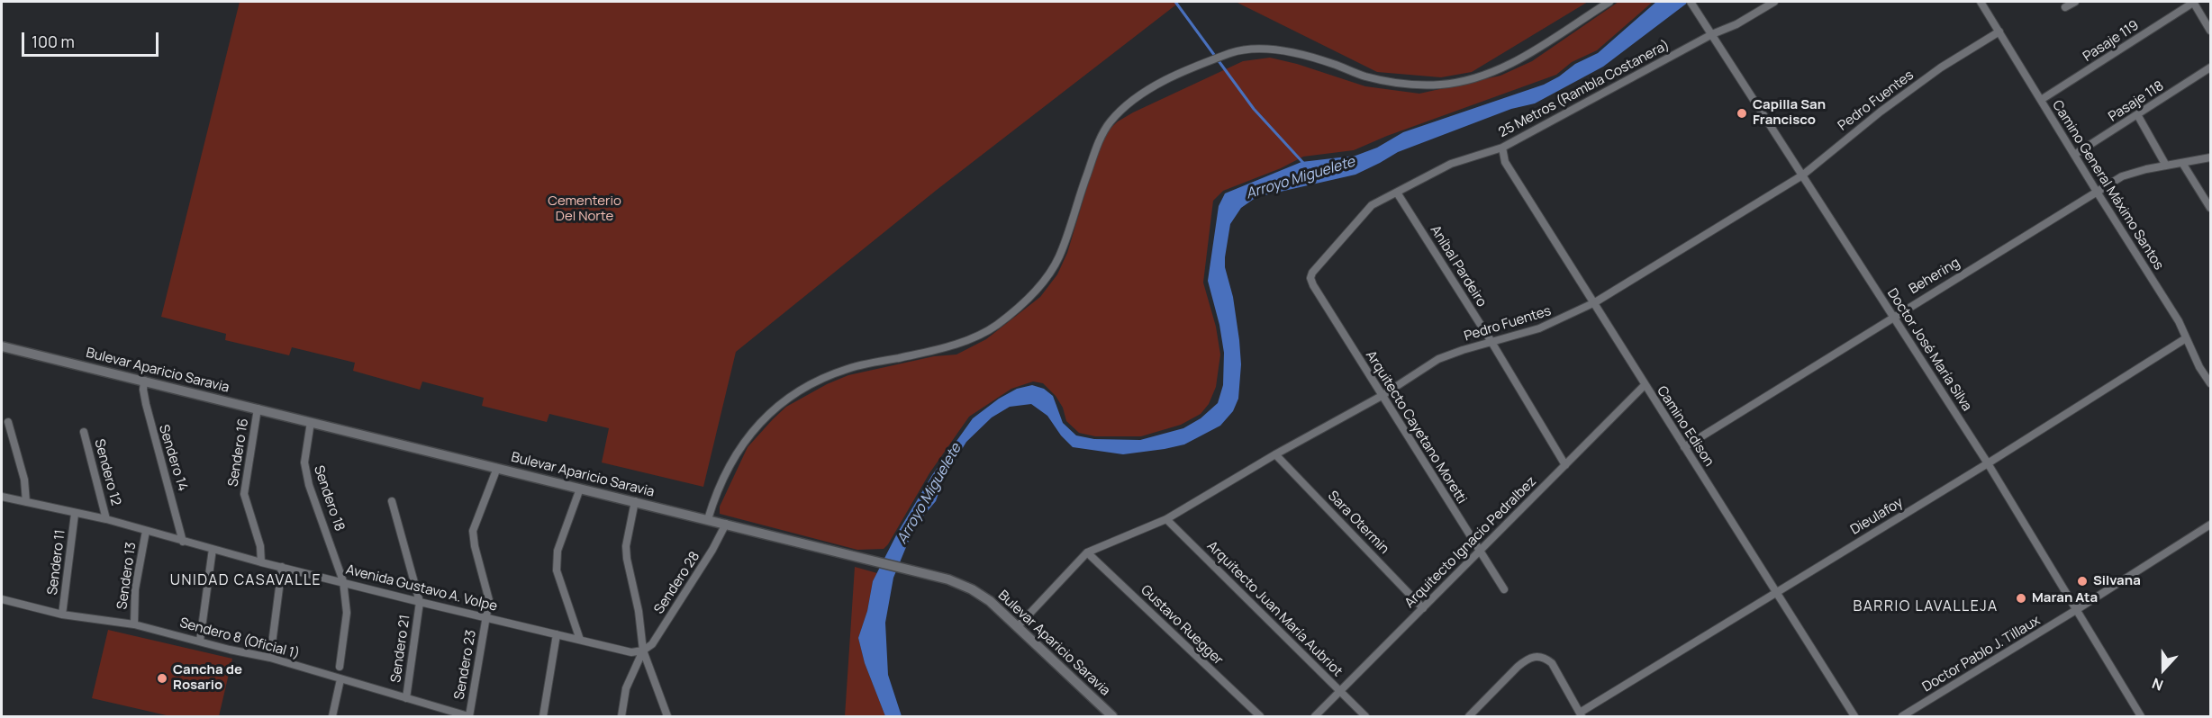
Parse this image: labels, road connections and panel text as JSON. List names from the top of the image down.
{
  "streets": {
    "street": [
      "Pasaje 119",
      "25 Metros (Rambla Costanera)",
      "Pedro Fuentes",
      "Pasaje 118",
      "Camino General Máximo Santos",
      "Aníbal Pardeiro",
      "Behering",
      "Doctor José María Silva",
      "Bulevar Aparicio Saravia",
      "Camino Edison",
      "Arquitecto Cayetano Moretti",
      "Sendero 16",
      "Sendero 14",
      "Sendero 12",
      "Sendero 18",
      "Dieulafoy",
      "Sara Otermin",
      "Arquitecto Ignacio Pedralbez",
      "Sendero 11",
      "Sendero 13",
      "Sendero 28",
      "Avenida Gustavo A. Volpe",
      "Arquitecto Juan María Aubriot",
      "Gustavo Ruegger",
      "Sendero 8 (Oficial 1)",
      "Sendero 21",
      "Doctor Pablo J. Tillaux",
      "Sendero 23"
    ]
  },
  "crossings": [
    ["Pasaje 119", "Camino General Máximo Santos"],
    ["25 Metros (Rambla Costanera)", "Aníbal Pardeiro"],
    ["25 Metros (Rambla Costanera)", "Doctor José María Silva"],
    ["25 Metros (Rambla Costanera)", "Camino Edison"],
    ["25 Metros (Rambla Costanera)", "Arquitecto Cayetano Moretti"],
    ["Pedro Fuentes", "Camino General Máximo Santos"],
    ["Pedro Fuentes", "Aníbal Pardeiro"],
    ["Pedro Fuentes", "Doctor José María Silva"],
    ["Pedro Fuentes", "Bulevar Aparicio Saravia"],
    ["Pedro Fuentes", "Camino Edison"],
    ["Pedro Fuentes", "Arquitecto Cayetano Moretti"],
    ["Pedro Fuentes", "Sara Otermin"],
    ["Pedro Fuentes", "Arquitecto Juan María Aubriot"],
    ["Pedro Fuentes", "Gustavo Ruegger"],
    ["Pasaje 118", "Camino General Máximo Santos"],
    ["Camino General Máximo Santos", "Behering"],
    ["Camino General Máximo Santos", "Dieulafoy"],
    ["Aníbal Pardeiro", "Arquitecto Ignacio Pedralbez"],
    ["Behering", "Doctor José María Silva"],
    ["Behering", "Camino Edison"],
    ["Doctor José María Silva", "Dieulafoy"],
    ["Doctor José María Silva", "Doctor Pablo J. Tillaux"],
    ["Bulevar Aparicio Saravia", "Sendero 16"],
    ["Bulevar Aparicio Saravia", "Sendero 14"],
    ["Bulevar Aparicio Saravia", "Sendero 18"],
    ["Bulevar Aparicio Saravia", "Sendero 28"],
    ["Bulevar Aparicio Saravia", "Sendero 23"],
    ["Camino Edison", "Dieulafoy"],
    ["Camino Edison", "Arquitecto Ignacio Pedralbez"],
    ["Arquitecto Cayetano Moretti", "Arquitecto Ignacio Pedralbez"],
    ["Sendero 16", "Avenida Gustavo A. Volpe"],
    ["Sendero 14", "Avenida Gustavo A. Volpe"],
    ["Sendero 12", "Avenida Gustavo A. Volpe"],
    ["Sendero 18", "Avenida Gustavo A. Volpe"],
    ["Sara Otermin", "Arquitecto Ignacio Pedralbez"],
    ["Arquitecto Ignacio Pedralbez", "Arquitecto Juan María Aubriot"],
    ["Sendero 11", "Avenida Gustavo A. Volpe"],
    ["Sendero 11", "Sendero 8 (Oficial 1)"],
    ["Sendero 13", "Avenida Gustavo A. Volpe"],
    ["Sendero 13", "Sendero 8 (Oficial 1)"],
    ["Sendero 28", "Avenida Gustavo A. Volpe"],
    ["Avenida Gustavo A. Volpe", "Sendero 21"],
    ["Avenida Gustavo A. Volpe", "Sendero 23"],
    ["Sendero 8 (Oficial 1)", "Sendero 21"],
    ["Sendero 8 (Oficial 1)", "Sendero 23"]
  ],
  "districts": ["UNIDAD CASAVALLE", "BARRIO LAVALLEJA"],
  "water": ["Arroyo Miguelete"],
  "parks": ["Cementerio Del Norte"],
  "places": [
    "Capilla San Francisco",
    "Silvana",
    "Maran Ata",
    "Cancha de Rosario"
  ],
  "scale_bar": "100 m",
  "north": "bottom"
}
